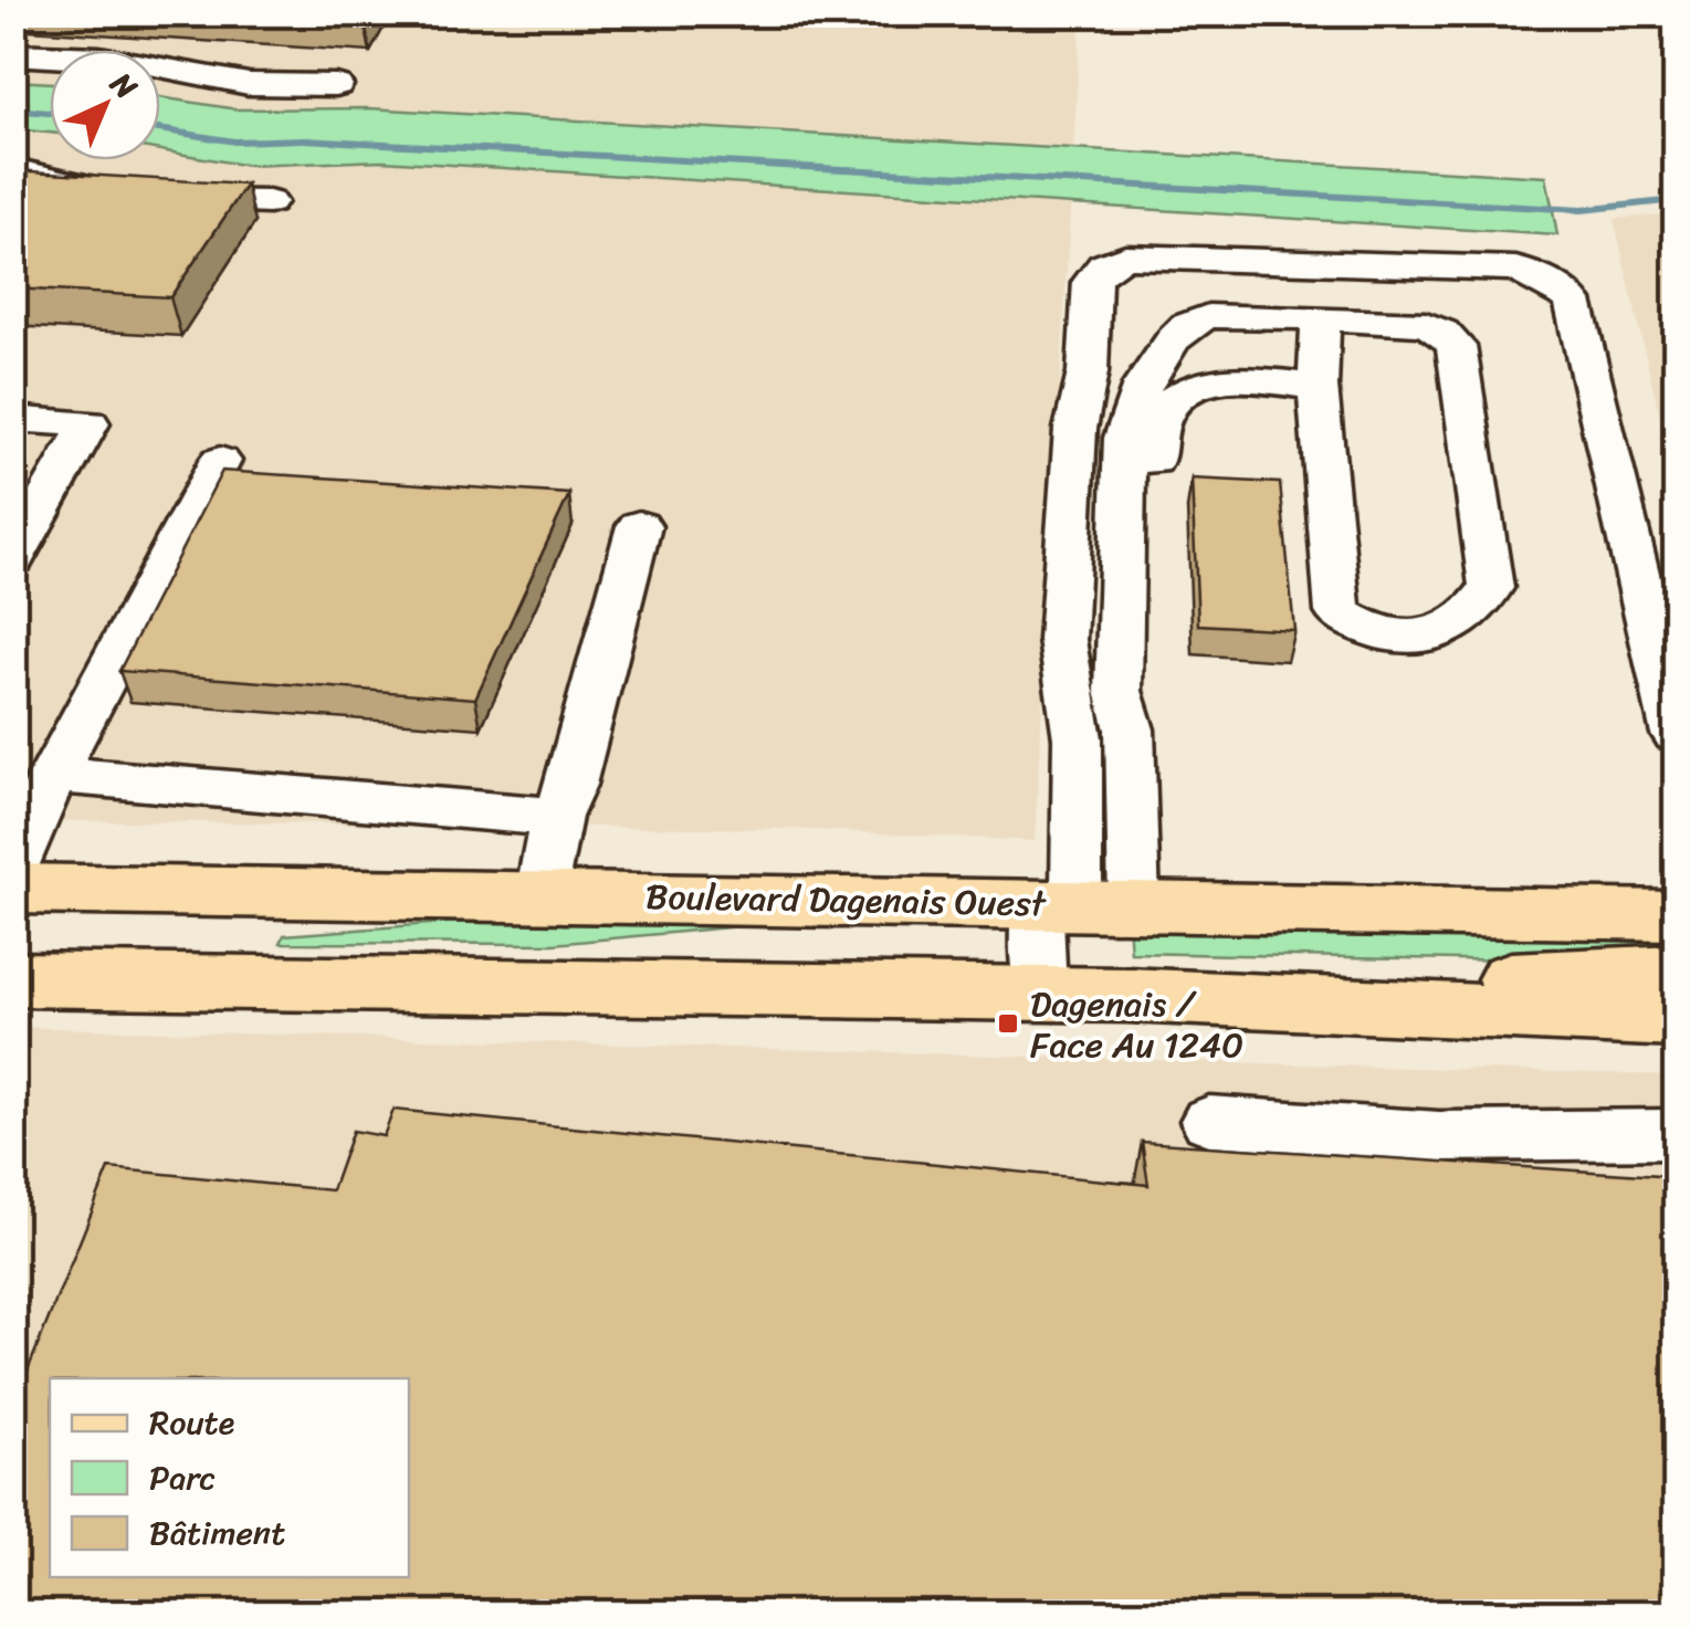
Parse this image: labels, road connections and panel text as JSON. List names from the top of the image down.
{
  "streets": {
    "main road": ["Boulevard Dagenais Ouest"]
  },
  "places": {
    "transit": ["Dagenais / Face Au 1240"]
  },
  "legend": ["Route", "Parc", "Bâtiment"],
  "north": "top right"
}
